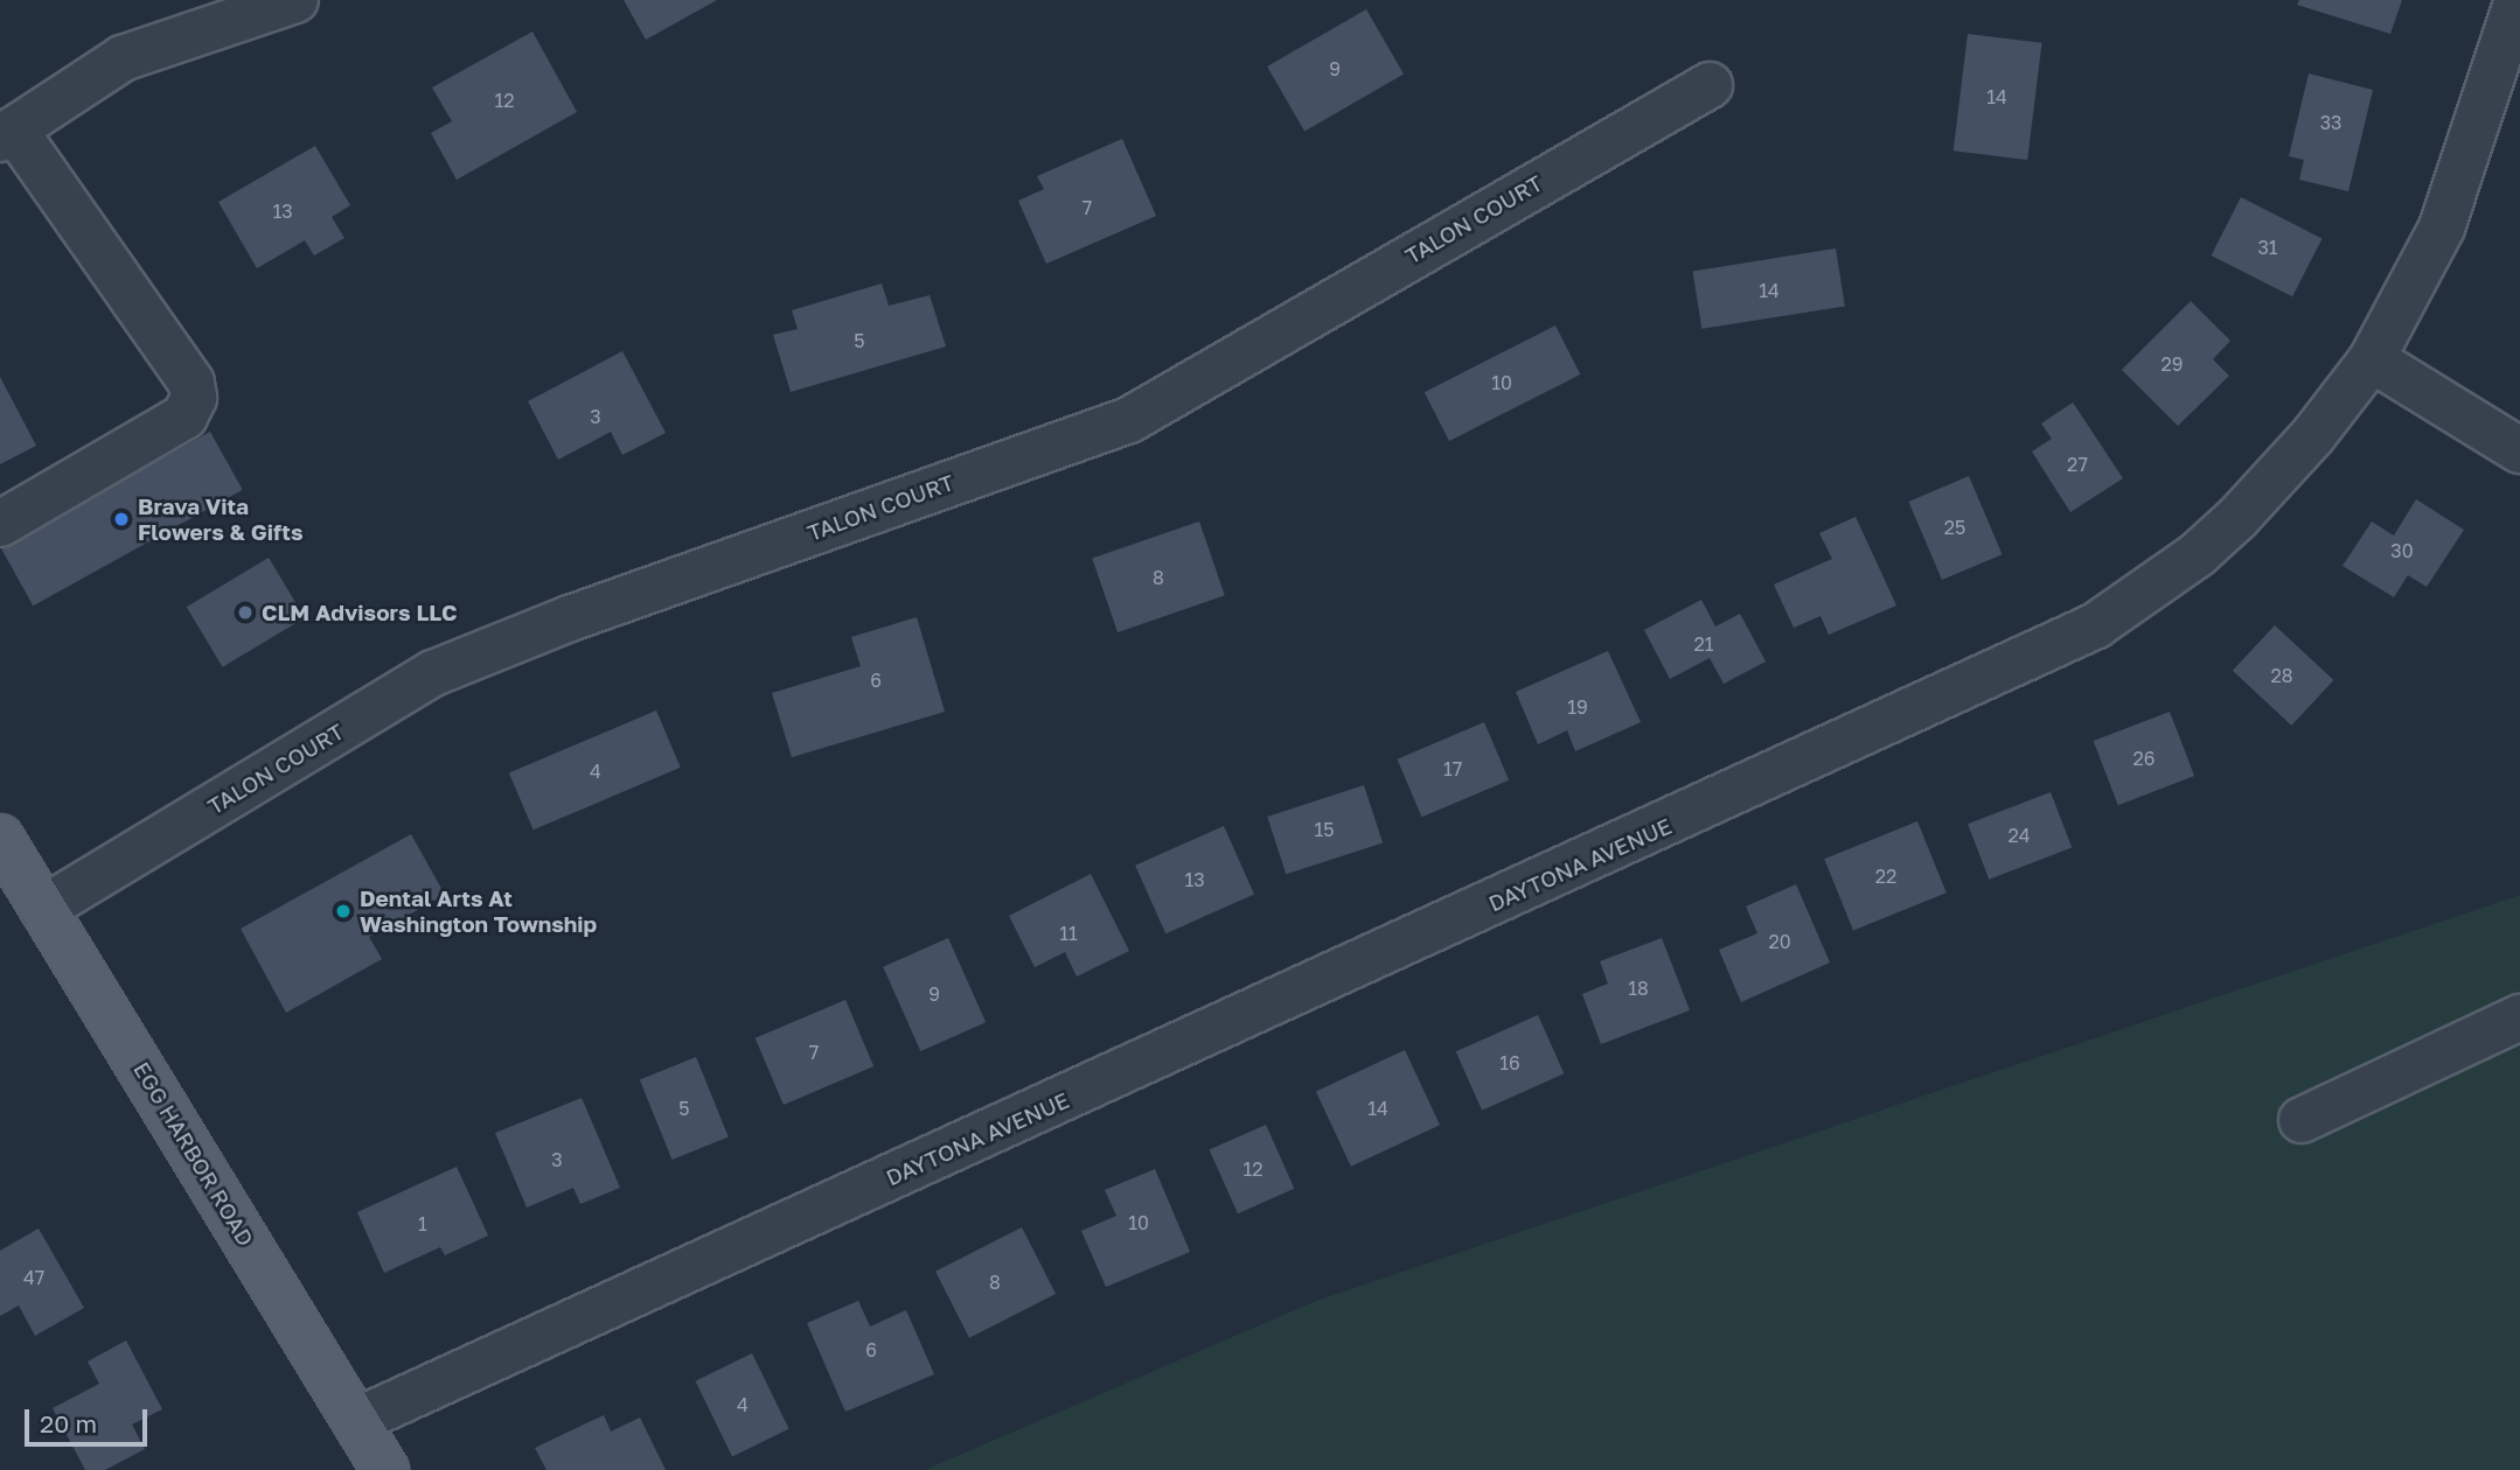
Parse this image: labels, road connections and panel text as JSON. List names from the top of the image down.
{
  "streets": {
    "main road": ["EGG HARBOR ROAD"],
    "street": ["TALON COURT", "DAYTONA AVENUE"]
  },
  "crossings": [
    ["TALON COURT", "EGG HARBOR ROAD"],
    ["DAYTONA AVENUE", "EGG HARBOR ROAD"]
  ],
  "places": ["Brava Vita Flowers & Gifts", "CLM Advisors LLC", "Dental Arts At Washington Township"],
  "house_numbers": [
    "9",
    "14",
    "12",
    "33",
    "7",
    "13",
    "31",
    "14",
    "5",
    "29",
    "10",
    "3",
    "27",
    "25",
    "30",
    "8",
    "21",
    "28",
    "6",
    "19",
    "26",
    "17",
    "4",
    "15",
    "24",
    "22",
    "13",
    "11",
    "20",
    "18",
    "9",
    "7",
    "16",
    "5",
    "14",
    "3",
    "12",
    "10",
    "1",
    "47",
    "8",
    "6",
    "4"
  ],
  "scale_bar": "20 m"
}
